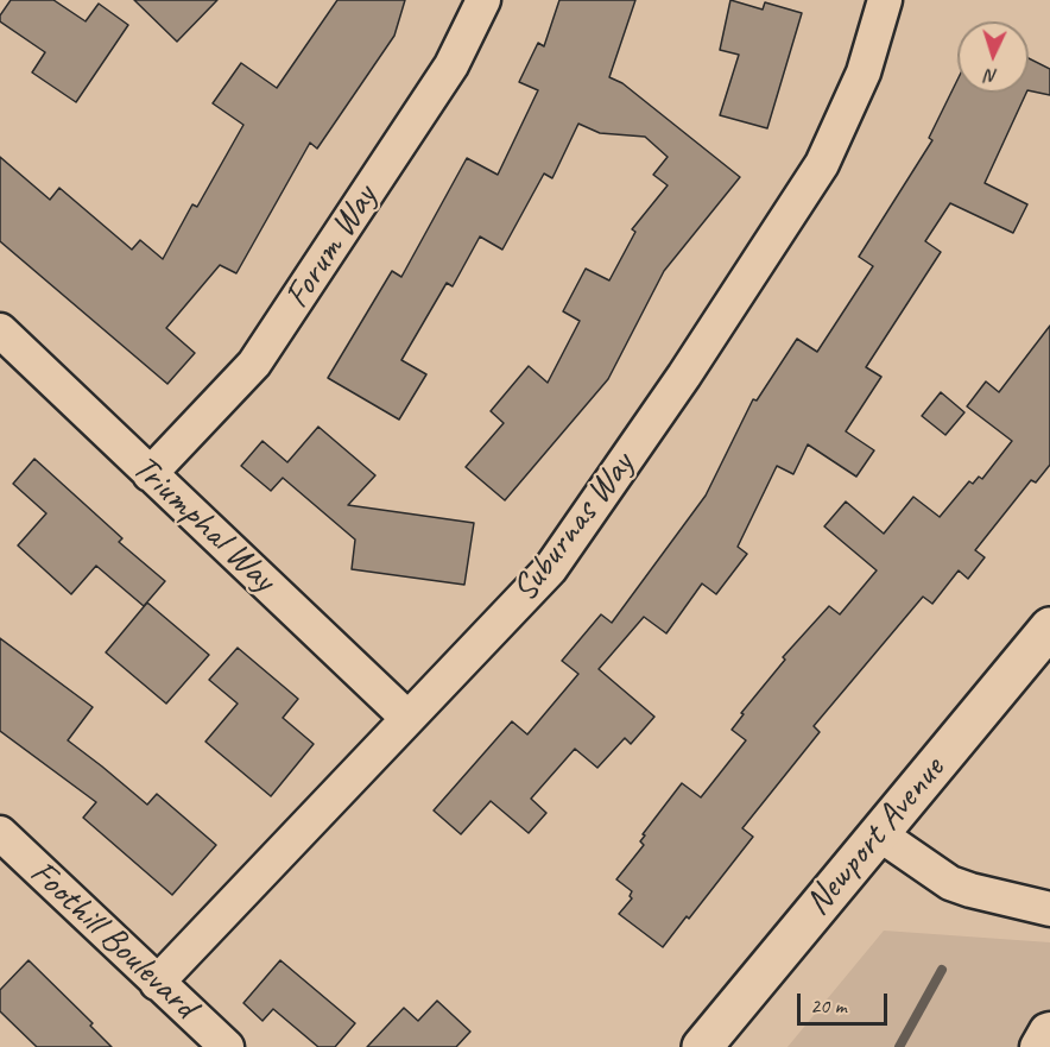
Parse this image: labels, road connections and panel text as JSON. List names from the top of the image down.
{
  "streets": {
    "main road": ["Newport Avenue"],
    "street": [
      "Forum Way",
      "Triumphal Way",
      "Suburnas Way",
      "Foothill Boulevard"
    ]
  },
  "crossings": [
    ["Forum Way", "Triumphal Way"],
    ["Triumphal Way", "Suburnas Way"],
    ["Suburnas Way", "Foothill Boulevard"]
  ],
  "scale_bar": "20 m",
  "north": "bottom"
}
